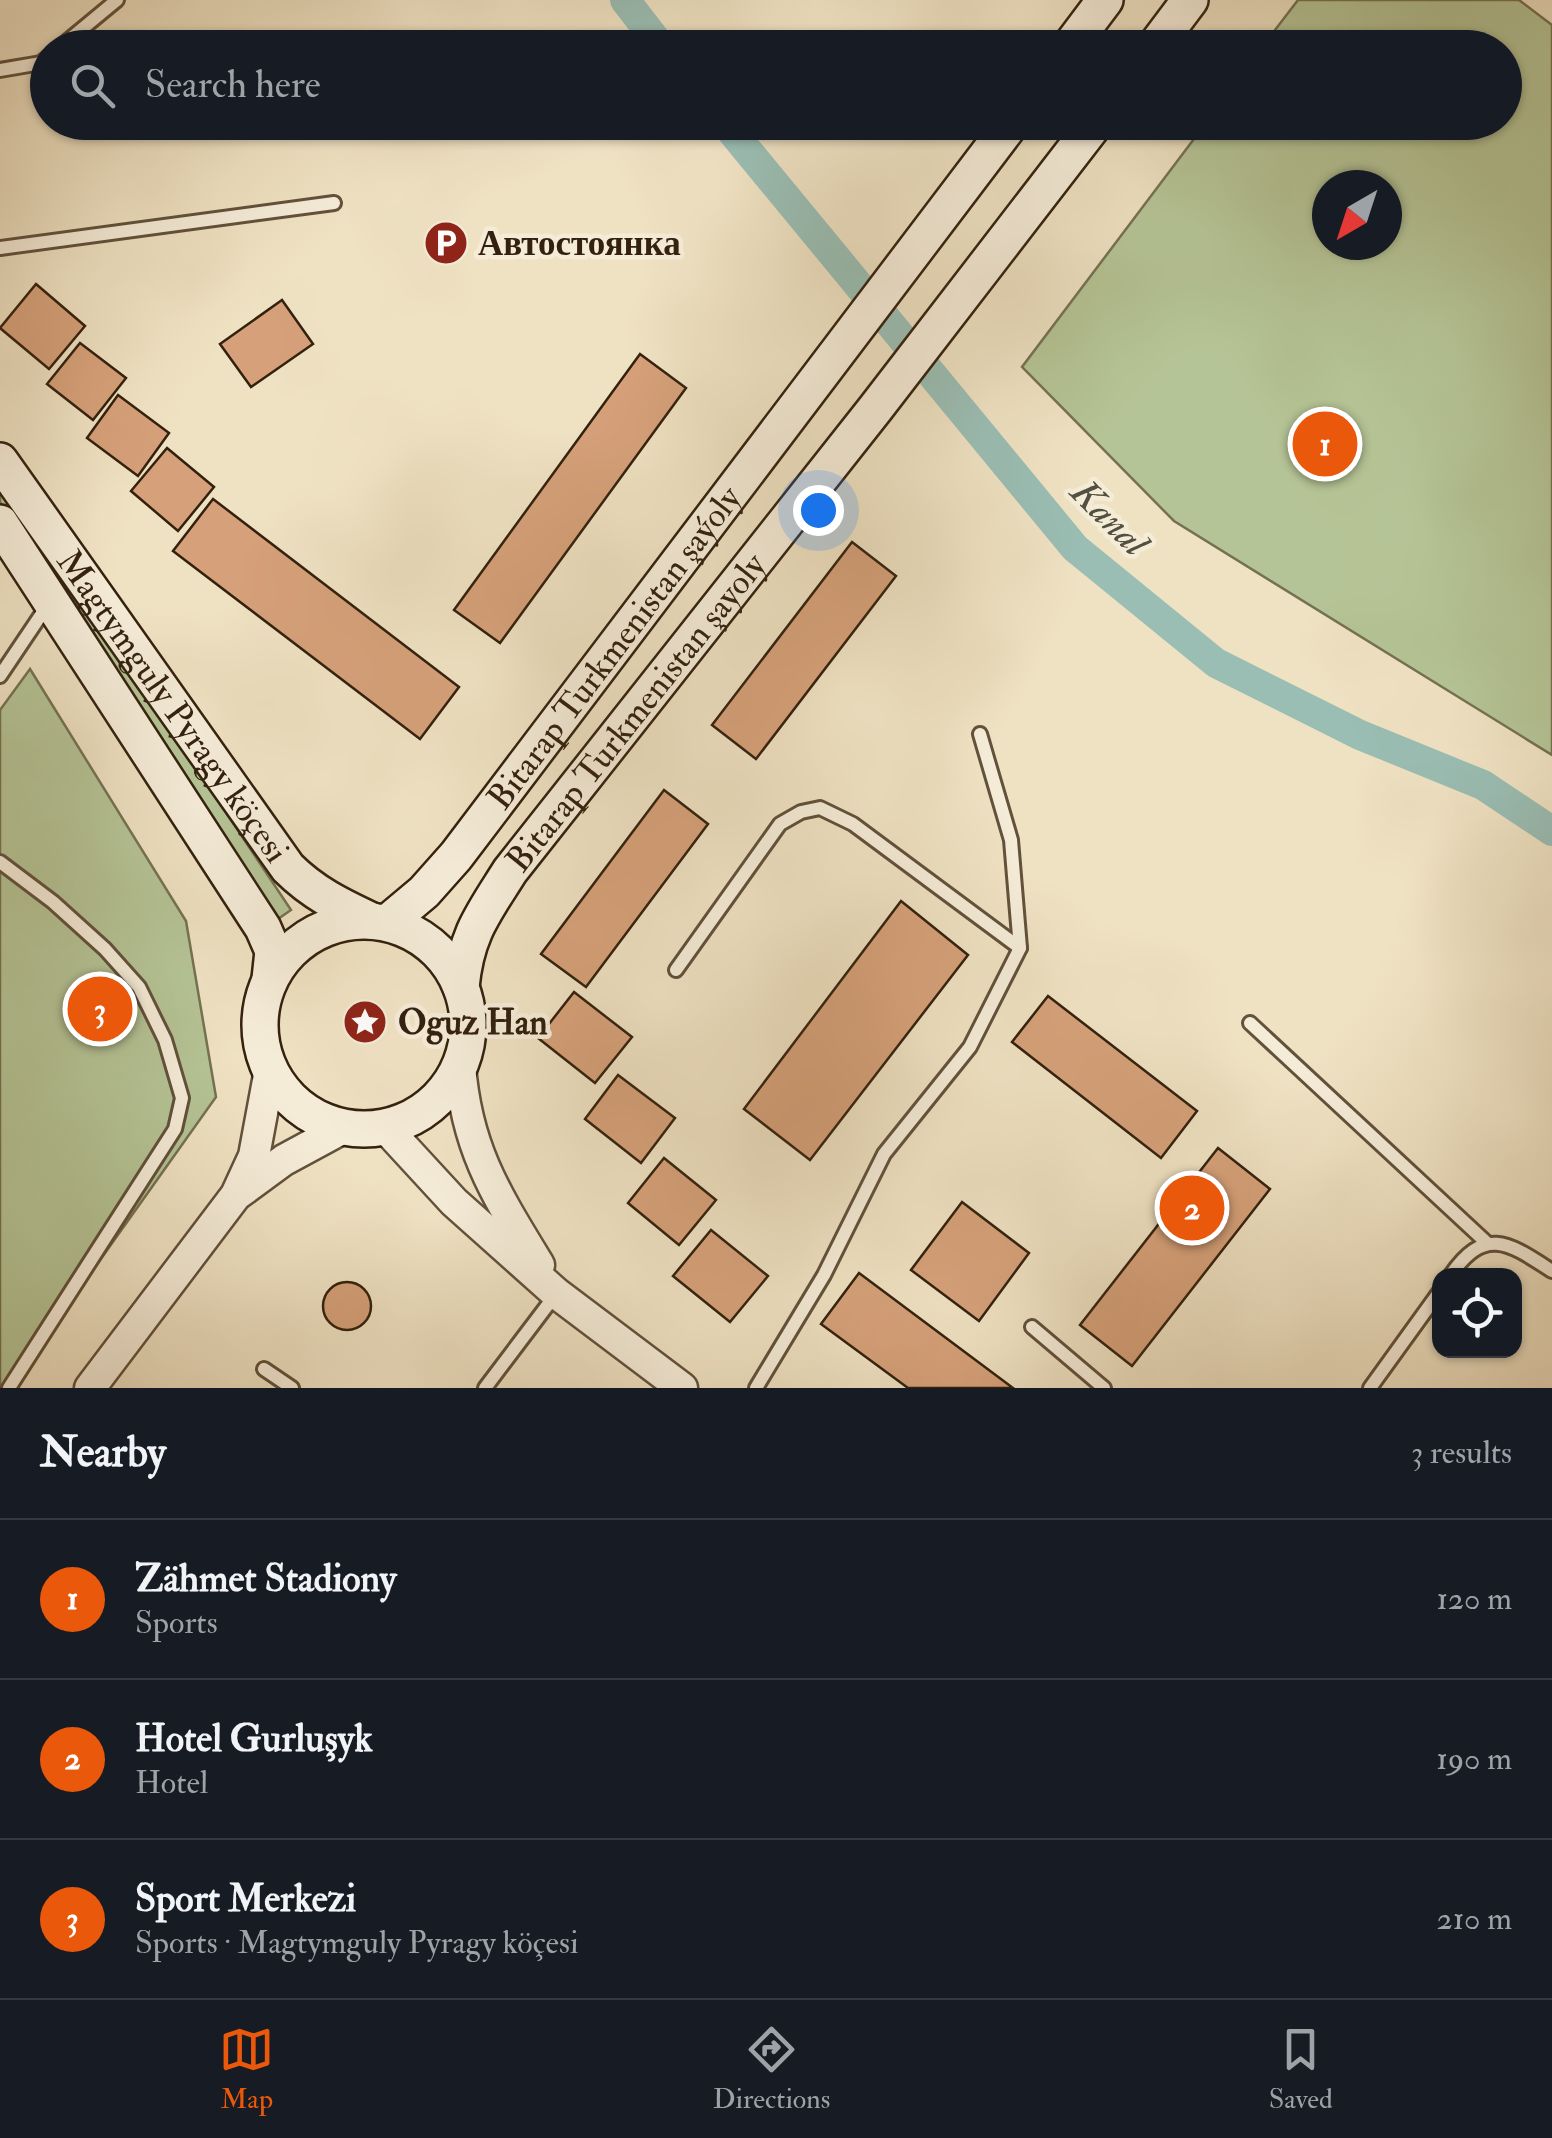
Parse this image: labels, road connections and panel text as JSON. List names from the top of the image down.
{
  "streets": {
    "main road": ["Bitarap Turkmenistan şaýoly", "Magtymguly Pyragy köçesi", "Bitarap Turkmenistan şayoly"]
  },
  "crossings": [
    ["Bitarap Turkmenistan şaýoly", "Magtymguly Pyragy köçesi"],
    ["Bitarap Turkmenistan şaýoly", "Bitarap Turkmenistan şayoly"],
    ["Magtymguly Pyragy köçesi", "Bitarap Turkmenistan şayoly"]
  ],
  "water": ["Kanal"],
  "places": {
    "parking": ["Автостоянка"],
    "place": ["Oguz Han"]
  },
  "north": "bottom left",
  "page": {
    "search": "Search here",
    "pins": ["1", "3", "2"],
    "heading": ["Nearby", "3 results"],
    "list": [
      {
        "mark": "1",
        "name": "Zähmet Stadiony",
        "note": "Sports",
        "value": "120 m"
      },
      {
        "mark": "2",
        "name": "Hotel Gurluşyk",
        "note": "Hotel",
        "value": "190 m"
      },
      {
        "mark": "3",
        "name": "Sport Merkezi",
        "note": "Sports · Magtymguly Pyragy köçesi",
        "value": "210 m"
      }
    ],
    "nav": ["Map", "Directions", "Saved"]
  }
}
